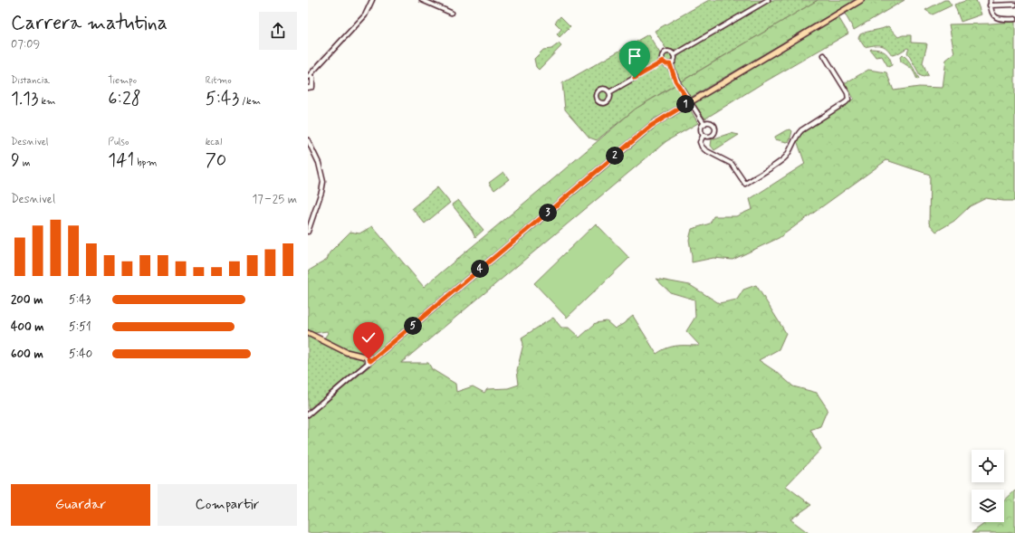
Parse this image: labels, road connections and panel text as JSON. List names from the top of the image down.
{
  "page": {
    "heading": ["Carrera matutina", "07:09"],
    "stats": [
      ["Distancia", "1.13 km"],
      ["Tiempo", "6:28"],
      ["Ritmo", "5:43 /km"],
      ["Desnivel", "9 m"],
      ["Pulso", "141 bpm"],
      ["kcal", "70"]
    ],
    "pins": [
      "1",
      "2",
      "3",
      "4",
      "5"
    ],
    "chart": ["Desnivel", "17–25 m"],
    "list": [
      {
        "name": "200 m",
        "note": "5:43"
      },
      {
        "name": "400 m",
        "note": "5:51"
      },
      {
        "name": "600 m",
        "note": "5:40"
      }
    ],
    "buttons": ["Guardar", "Compartir"]
  }
}
